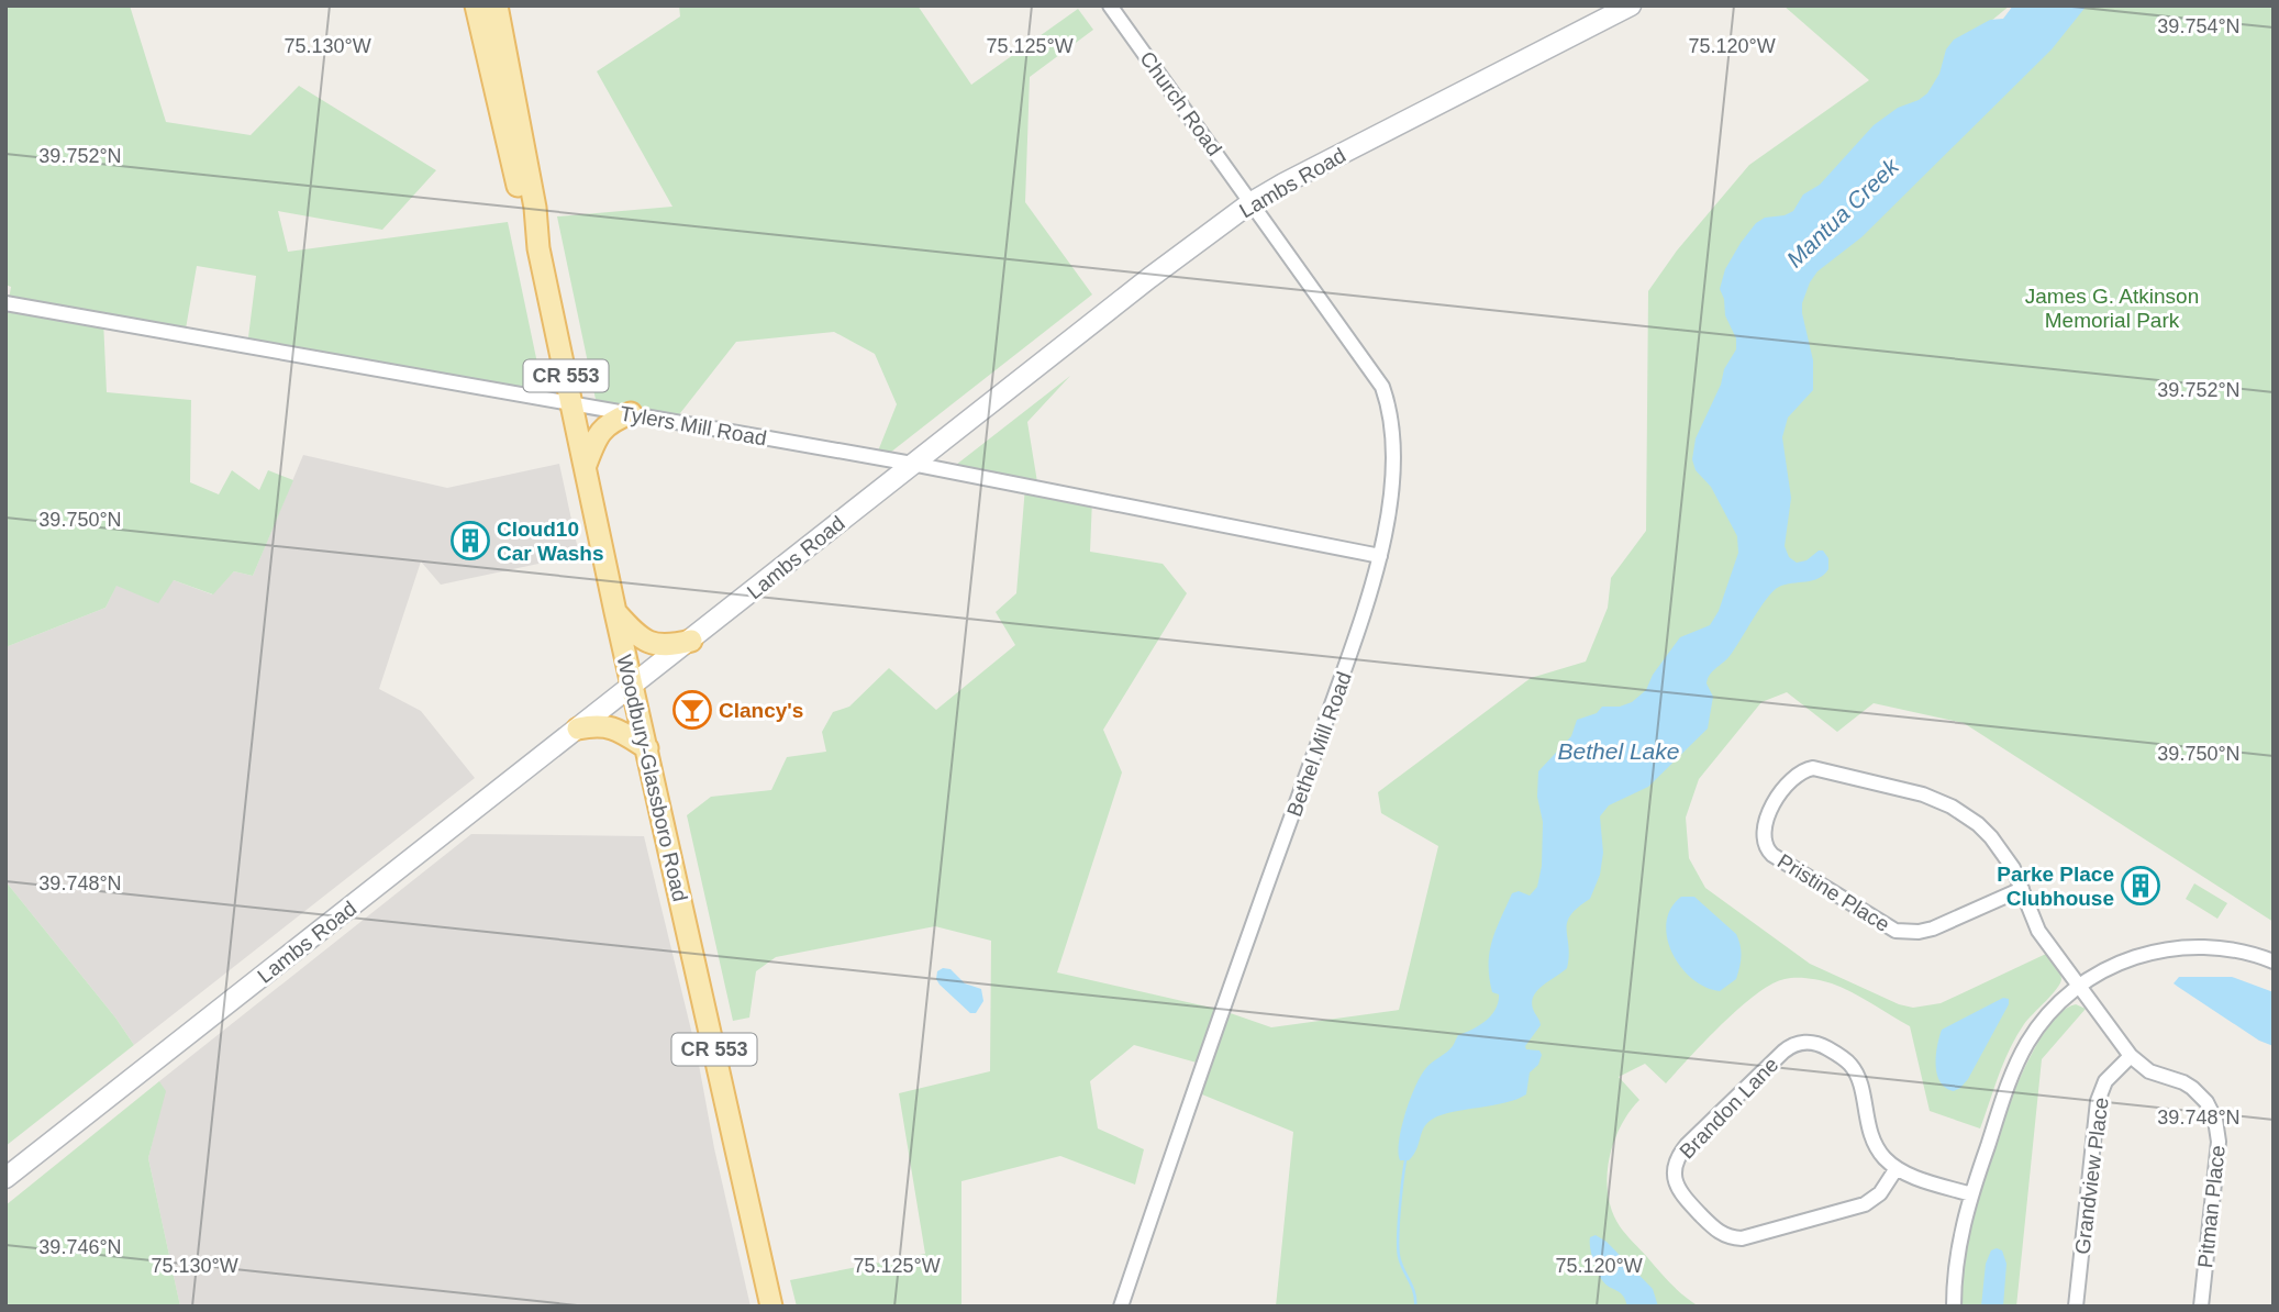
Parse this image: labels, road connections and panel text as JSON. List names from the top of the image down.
{
  "streets": {
    "main road": ["Lambs Road", "CR 553", "Woodbury-Glassboro Road"],
    "street": [
      "Church Road",
      "Tylers Mill Road",
      "Bethel Mill Road",
      "Pristine Place",
      "Brandon Lane",
      "Grandview Place",
      "Pitman Place"
    ]
  },
  "crossings": [
    ["Church Road", "Lambs Road"],
    ["Church Road", "Bethel Mill Road"],
    ["Lambs Road", "Tylers Mill Road"],
    ["Lambs Road", "Bethel Mill Road"],
    ["Lambs Road", "Woodbury-Glassboro Road"],
    ["Tylers Mill Road", "Bethel Mill Road"],
    ["Tylers Mill Road", "Woodbury-Glassboro Road"],
    ["Pristine Place", "Pitman Place"],
    ["Grandview Place", "Pitman Place"]
  ],
  "water": ["Mantua Creek", "Bethel Lake"],
  "parks": ["James G. Atkinson Memorial Park"],
  "places": {
    "building": ["Cloud10 Car Washs", "Parke Place Clubhouse"],
    "bar": ["Clancy's"]
  },
  "coordinates": [
    "39.754°N",
    "75.130°W",
    "75.125°W",
    "75.120°W",
    "39.752°N",
    "39.750°N",
    "39.748°N",
    "39.746°N"
  ]
}
